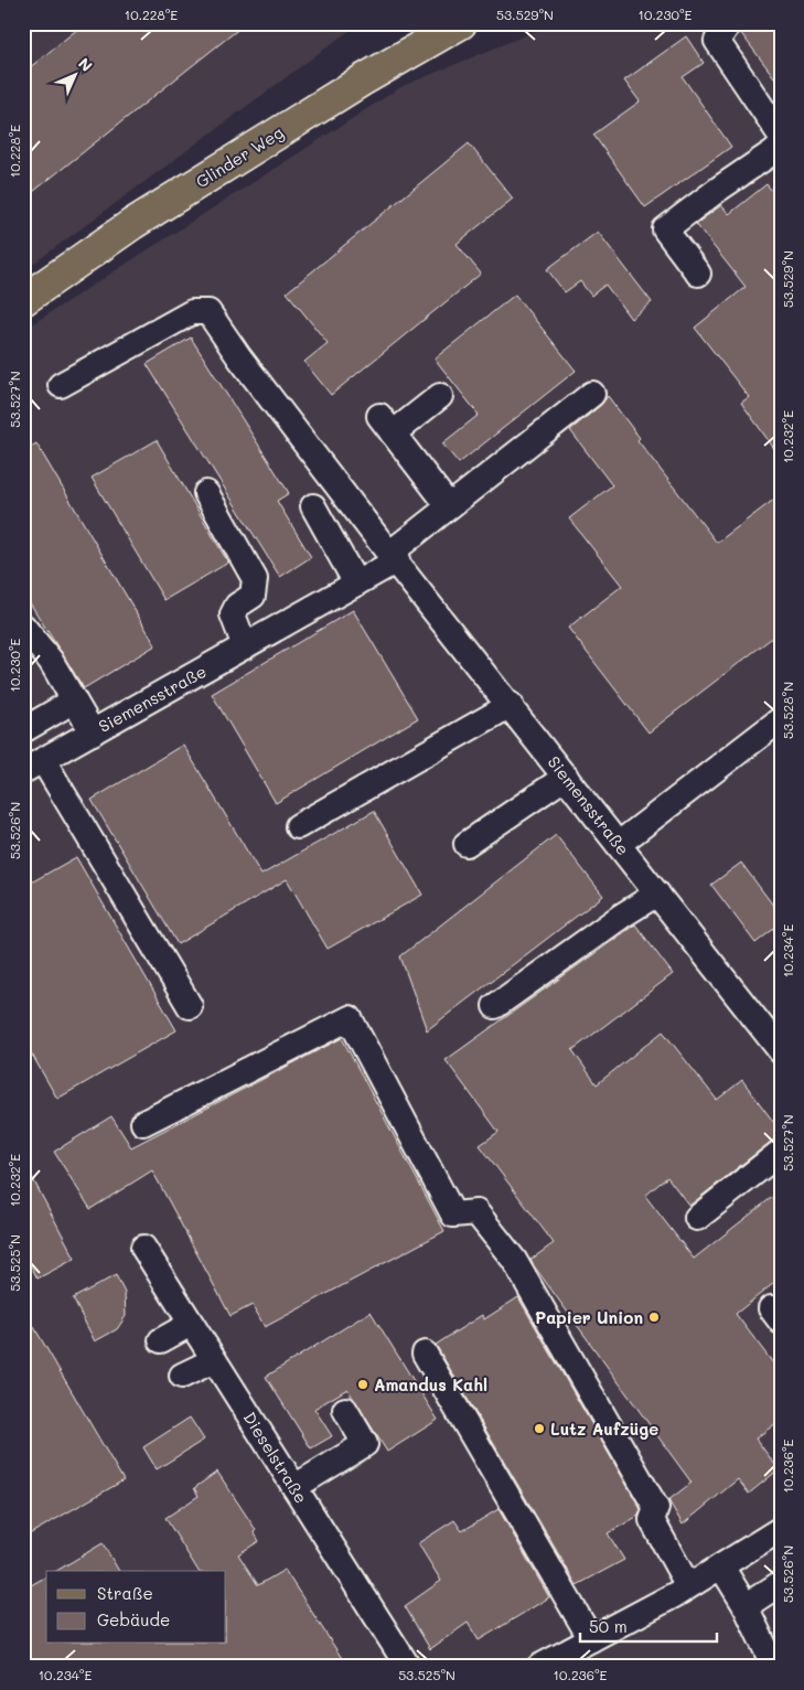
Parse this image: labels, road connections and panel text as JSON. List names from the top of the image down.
{
  "streets": {
    "main road": ["Glinder Weg"],
    "street": ["Siemensstraße", "Dieselstraße"]
  },
  "places": ["Papier Union", "Amandus Kahl", "Lutz Aufzüge"],
  "legend": ["Straße", "Gebäude"],
  "scale_bar": "50 m",
  "north": "top right",
  "coordinates": [
    "10.228°E",
    "53.529°N",
    "10.230°E",
    "53.527°N",
    "10.232°E",
    "53.528°N",
    "53.526°N",
    "10.234°E",
    "53.525°N",
    "10.236°E"
  ]
}
